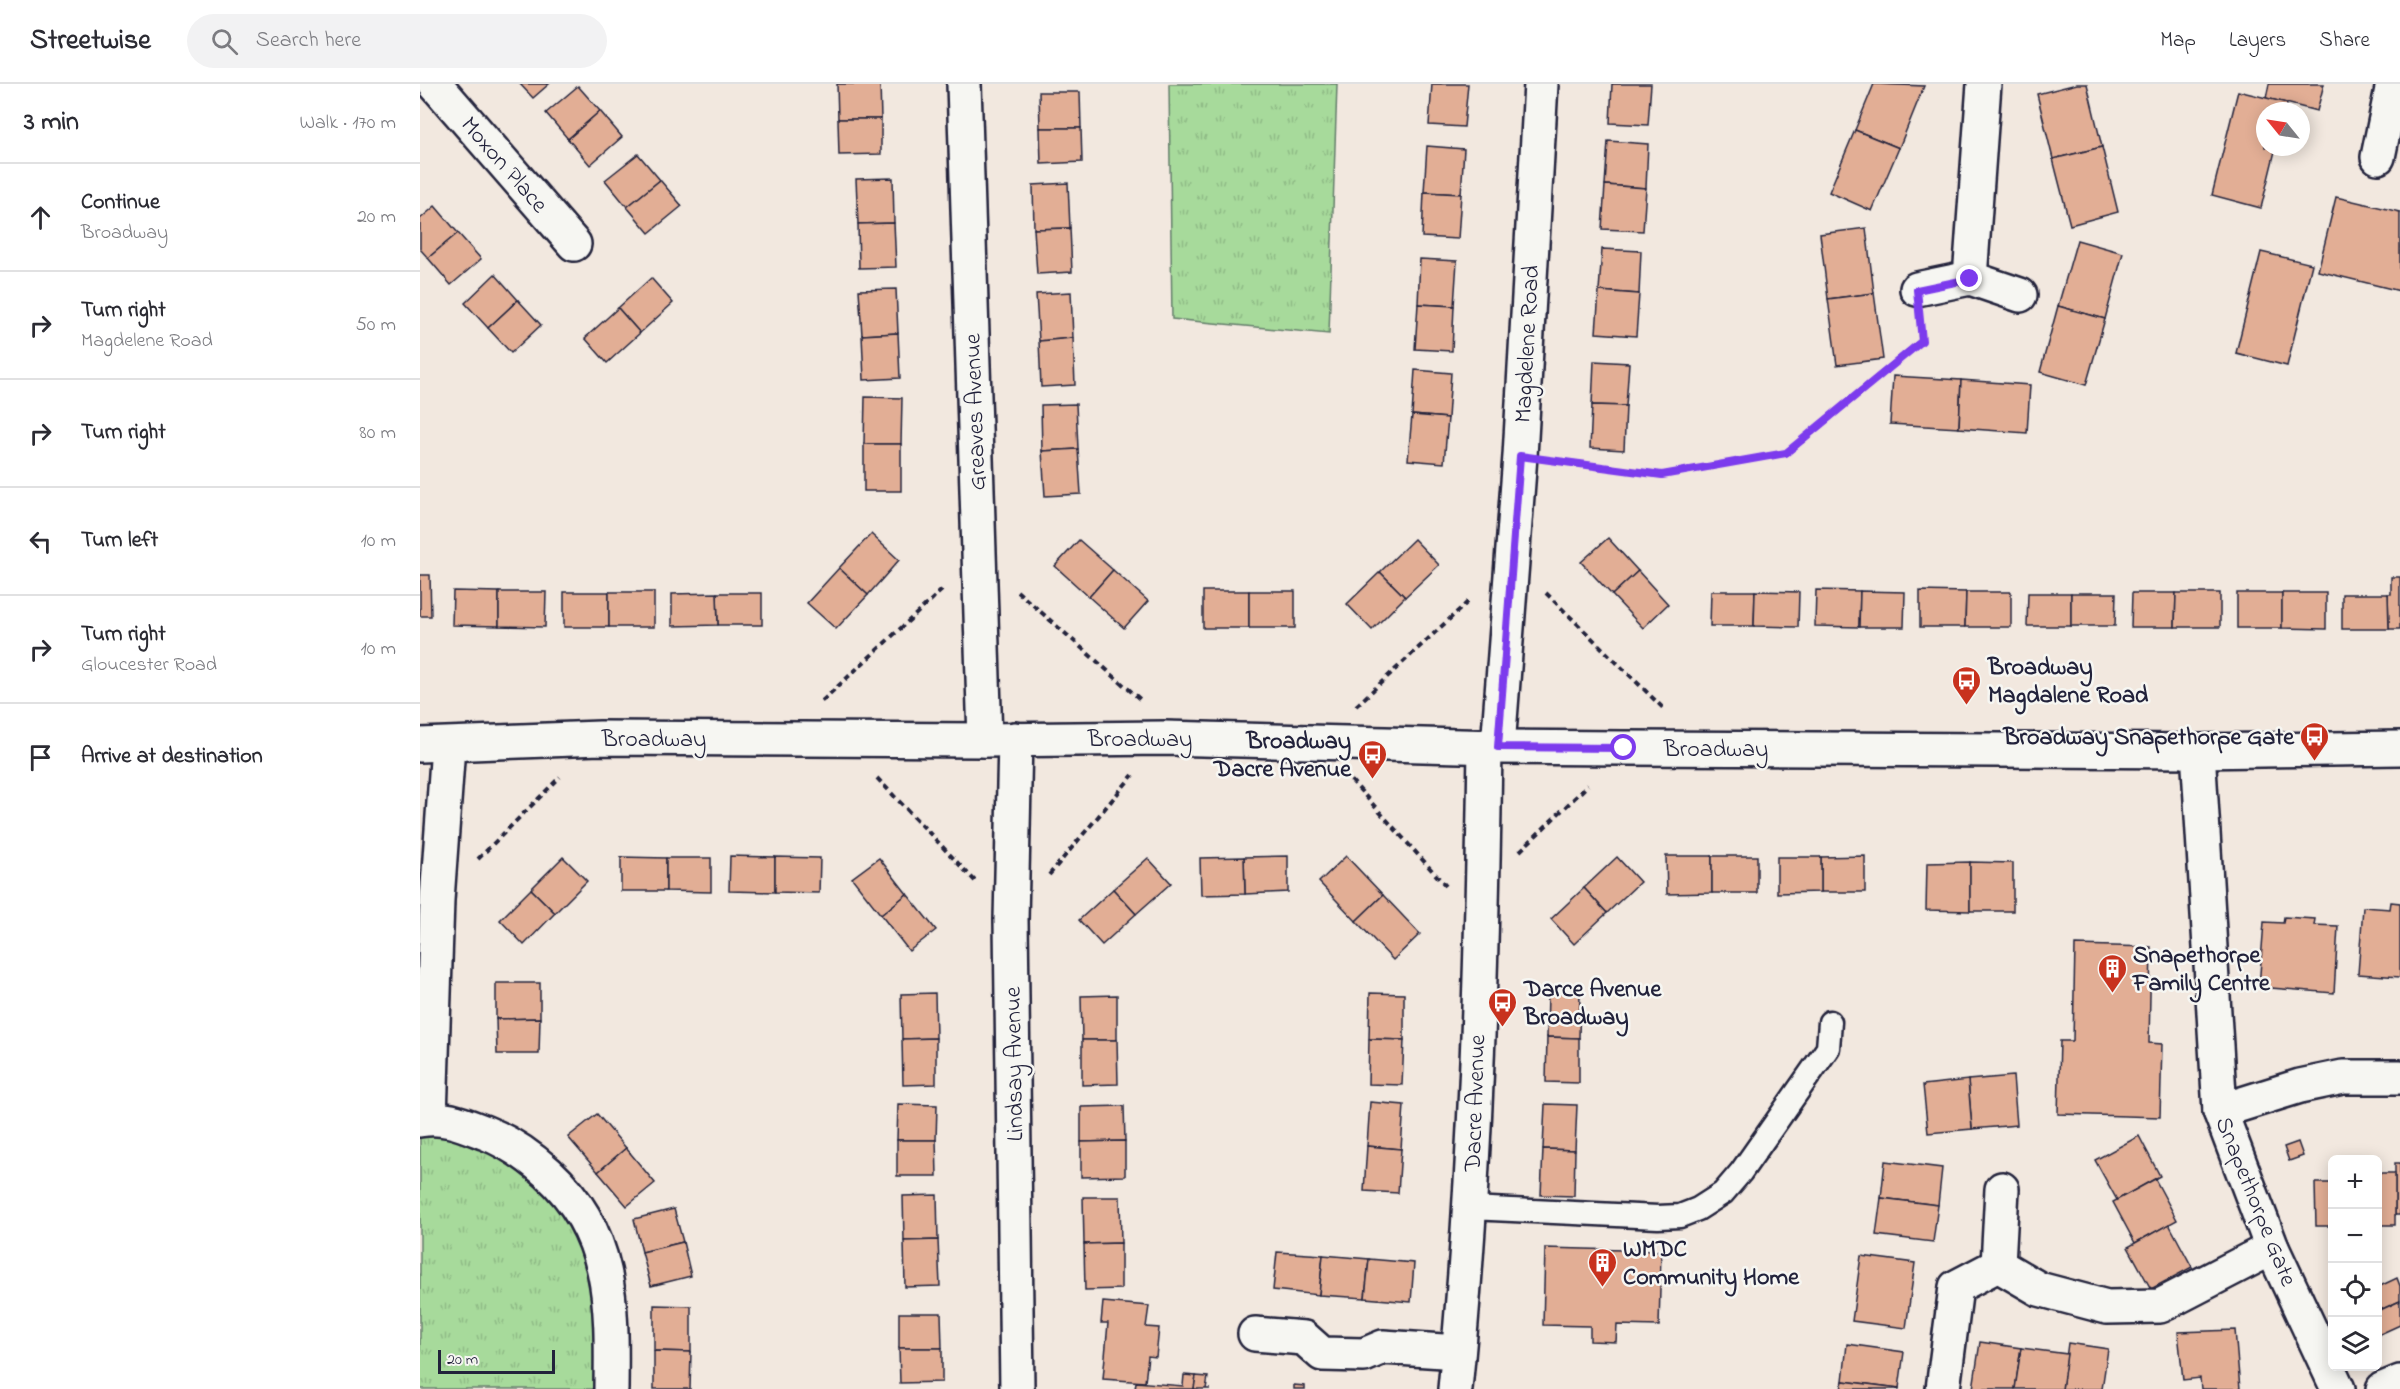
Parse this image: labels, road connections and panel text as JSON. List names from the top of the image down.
{
  "streets": {
    "street": [
      "Moxon Place",
      "Magdelene Road",
      "Greaves Avenue",
      "Broadway",
      "Lindsay Avenue",
      "Dacre Avenue",
      "Snapethorpe Gate"
    ]
  },
  "crossings": [
    ["Magdelene Road", "Broadway"],
    ["Magdelene Road", "Dacre Avenue"],
    ["Greaves Avenue", "Broadway"],
    ["Greaves Avenue", "Lindsay Avenue"],
    ["Broadway", "Lindsay Avenue"],
    ["Broadway", "Dacre Avenue"],
    ["Broadway", "Snapethorpe Gate"]
  ],
  "places": {
    "bus stop": [
      "Broadway Magdalene Road",
      "Broadway Snapethorpe Gate",
      "Broadway Dacre Avenue",
      "Darce Avenue Broadway"
    ],
    "building": ["Snapethorpe Family Centre", "WMDC Community Home"]
  },
  "scale_bar": "20 m",
  "north": "top left",
  "page": {
    "header": "Streetwise",
    "search": "Search here",
    "nav": ["Map", "Layers", "Share"],
    "heading": ["3 min", "Walk · 170 m"],
    "list": [
      ["Continue", "Broadway", "20 m"],
      ["Turn right", "Magdelene Road", "50 m"],
      ["Turn right", "80 m"],
      ["Turn left", "10 m"],
      ["Turn right", "Gloucester Road", "10 m"],
      "Arrive at destination"
    ],
    "map_buttons": ["+", "−"],
    "scale": "20 m"
  }
}
